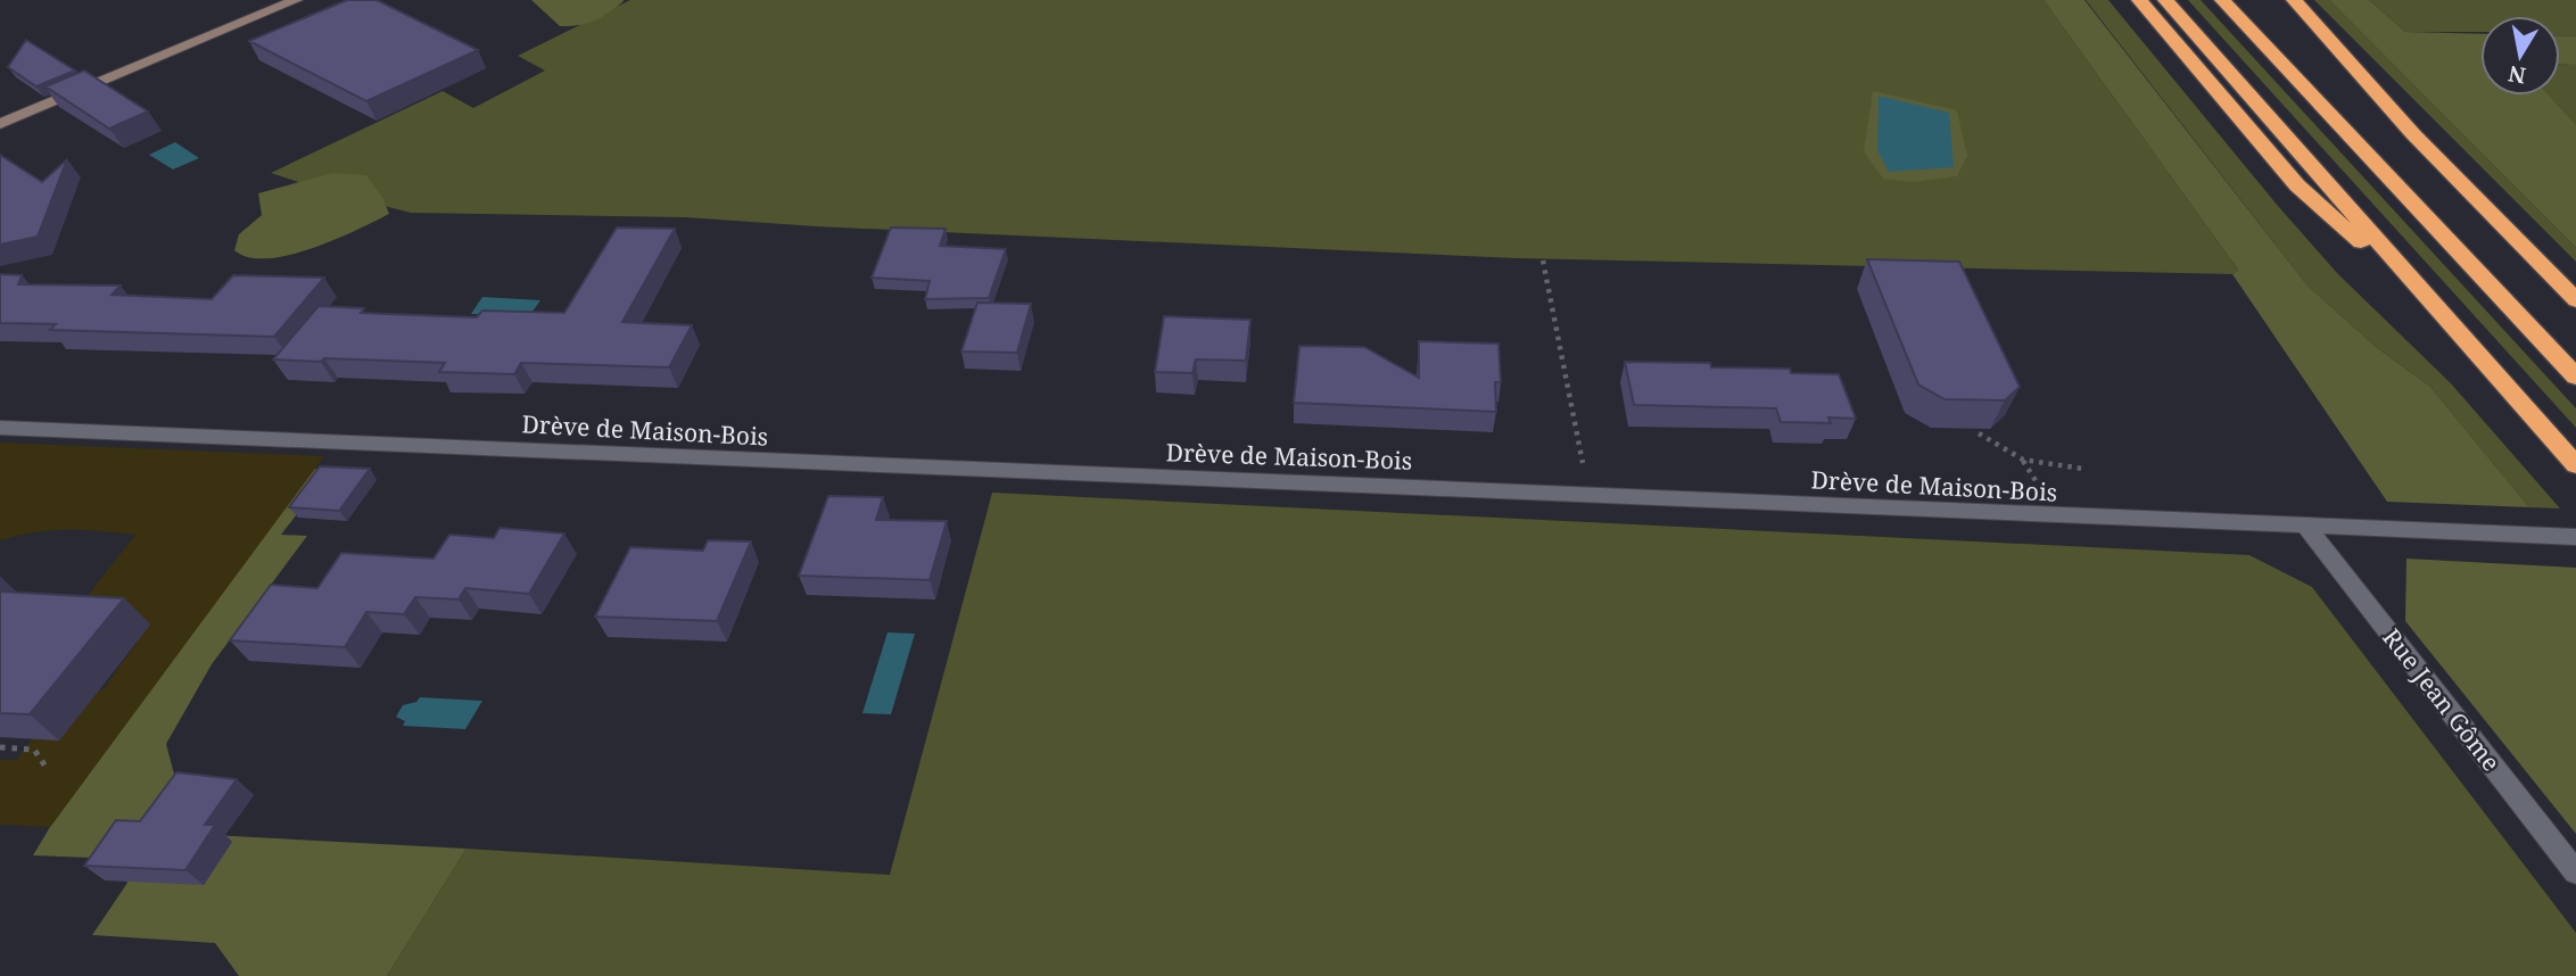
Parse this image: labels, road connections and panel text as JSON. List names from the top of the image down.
{
  "streets": {
    "street": ["Drève de Maison-Bois", "Rue Jean Gôme"]
  },
  "crossings": [
    ["Drève de Maison-Bois", "Rue Jean Gôme"]
  ],
  "north": "bottom"
}
